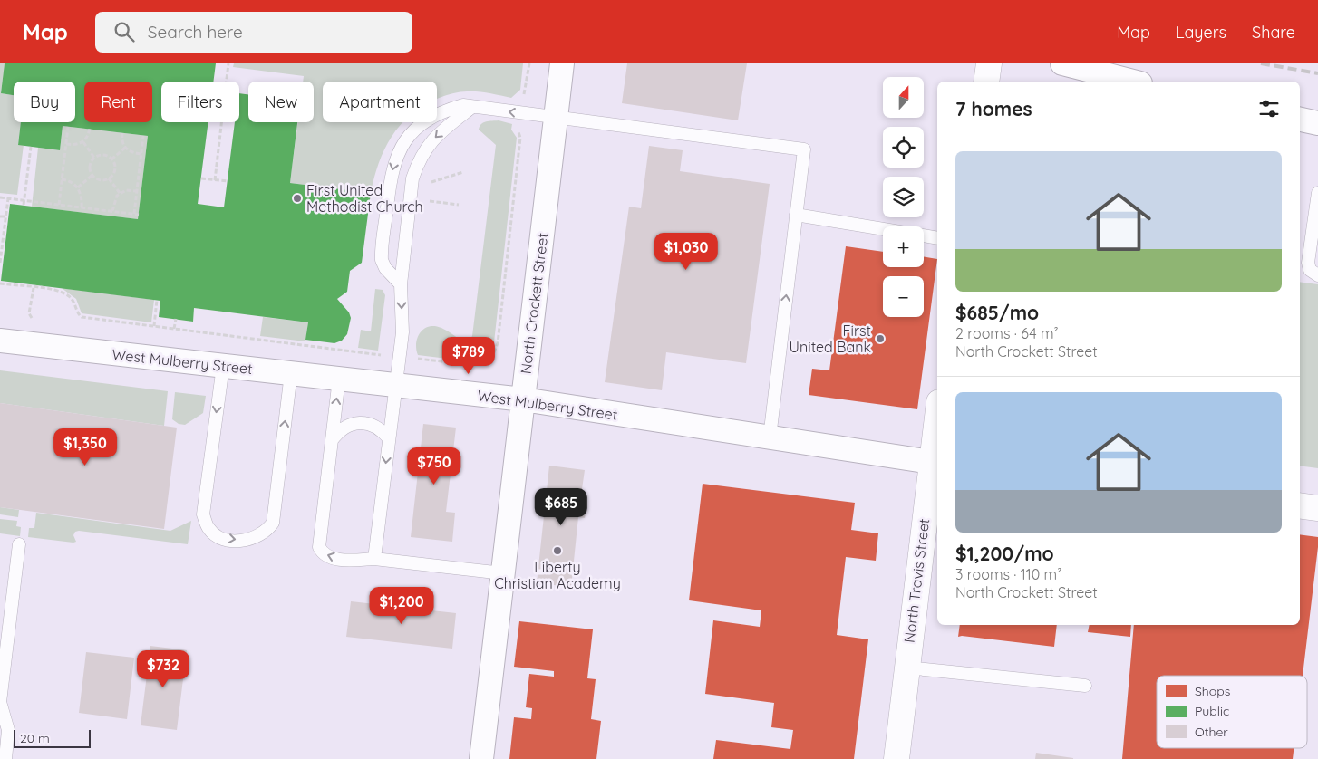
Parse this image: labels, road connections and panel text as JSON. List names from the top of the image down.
{
  "streets": {
    "main road": ["North Travis Street"],
    "street": ["North Crockett Street", "West Mulberry Street"]
  },
  "crossings": [
    ["North Crockett Street", "West Mulberry Street"],
    ["West Mulberry Street", "North Travis Street"]
  ],
  "places": ["First United Methodist Church", "First United Bank", "Liberty Christian Academy"],
  "legend": ["Shops", "Public", "Other"],
  "scale_bar": "20 m",
  "north": "top",
  "page": {
    "header": "Map",
    "search": "Search here",
    "nav": ["Map", "Layers", "Share"],
    "map_buttons": ["+", "−"],
    "chip": [
      "Buy",
      "Rent",
      "Filters",
      "New",
      "Apartment"
    ],
    "heading": "7 homes",
    "list": [
      {
        "name": "$685/mo",
        "note": "2 rooms · 64 m² · North Crockett Street"
      },
      {
        "name": "$1,200/mo",
        "note": "3 rooms · 110 m² · North Crockett Street"
      }
    ],
    "price": [
      "$1,030",
      "$789",
      "$1,350",
      "$750",
      "$685",
      "$1,200",
      "$732"
    ],
    "scale": "20 m"
  }
}
